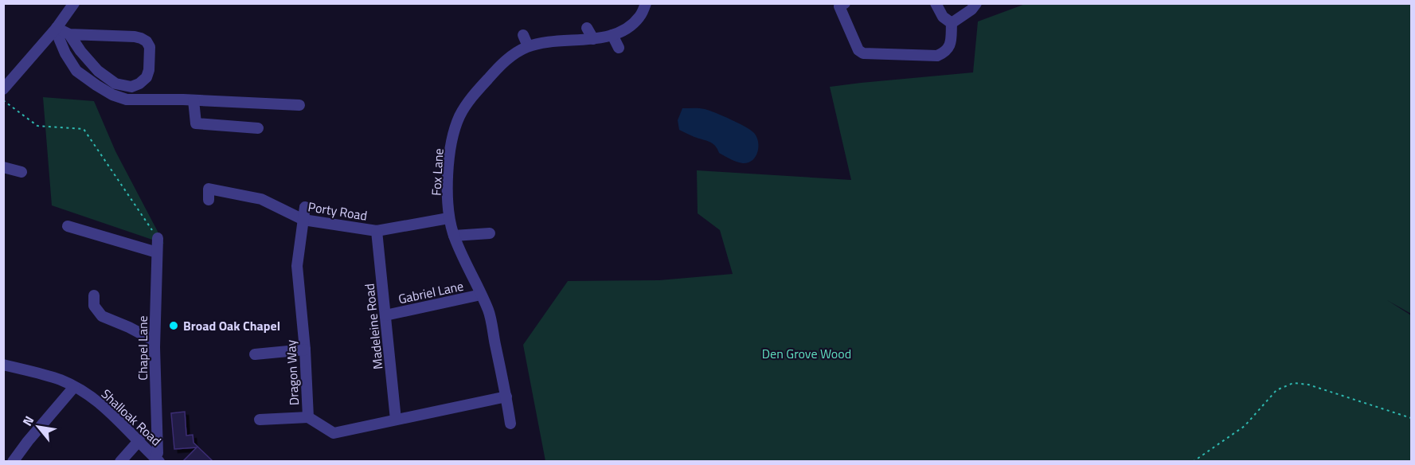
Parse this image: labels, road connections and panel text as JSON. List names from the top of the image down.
{
  "streets": {
    "street": [
      "Fox Lane",
      "Porty Road",
      "Gabriel Lane",
      "Madeleine Road",
      "Chapel Lane",
      "Dragon Way",
      "Shalloak Road"
    ]
  },
  "crossings": [
    ["Fox Lane", "Porty Road"],
    ["Fox Lane", "Gabriel Lane"],
    ["Fox Lane", "Dragon Way"],
    ["Porty Road", "Madeleine Road"],
    ["Porty Road", "Dragon Way"],
    ["Gabriel Lane", "Madeleine Road"],
    ["Madeleine Road", "Dragon Way"],
    ["Chapel Lane", "Shalloak Road"]
  ],
  "parks": ["Den Grove Wood"],
  "places": ["Broad Oak Chapel"],
  "north": "top left"
}
